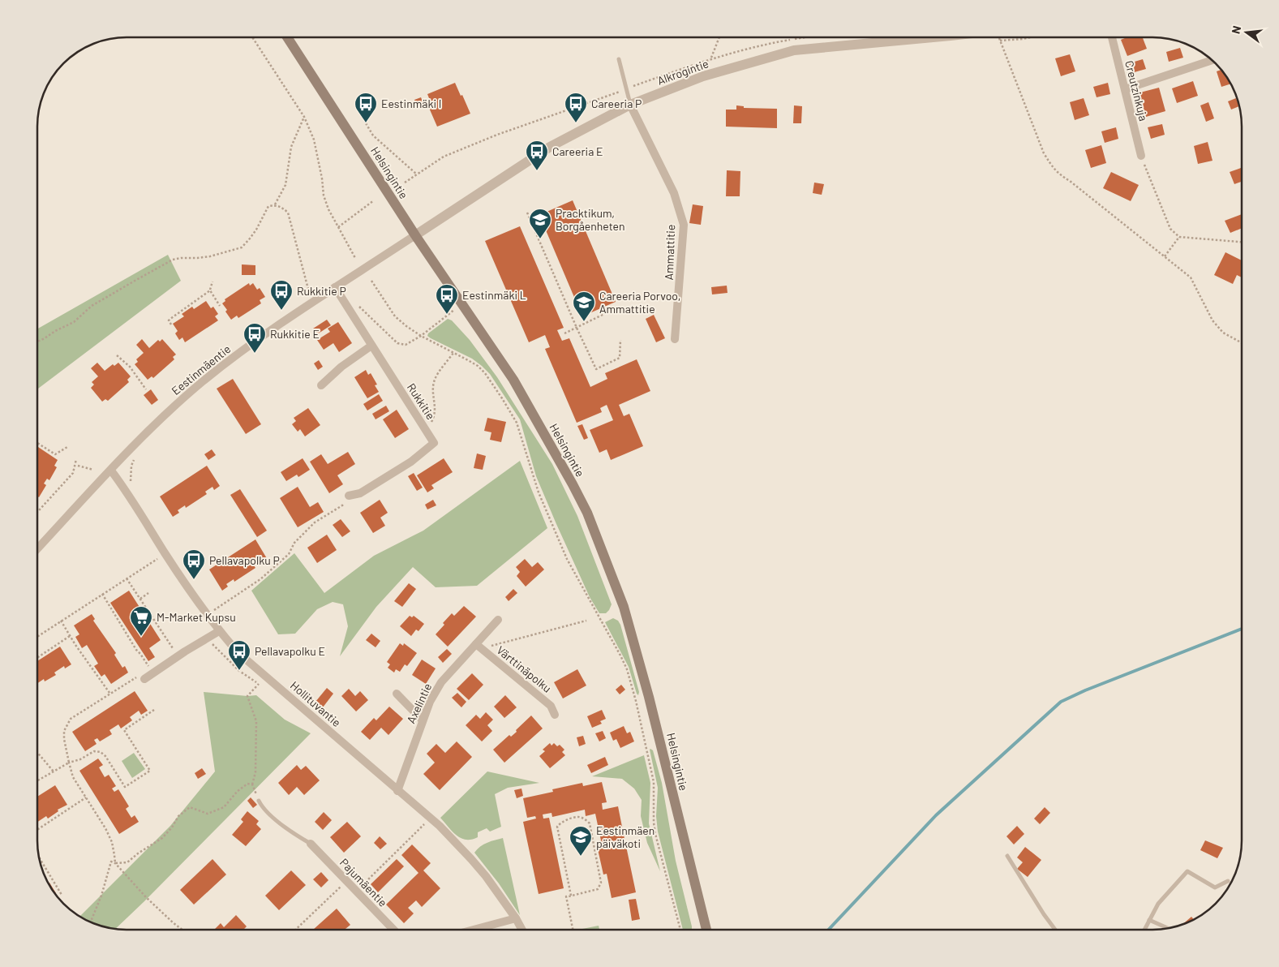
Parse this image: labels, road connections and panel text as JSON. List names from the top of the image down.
{
  "streets": {
    "main road": ["Helsingintie"],
    "street": [
      "Alkrogintie",
      "Creutzinkuja",
      "Ammattitie",
      "Eestinmäentie",
      "Rukkitie",
      "Värttinäpolku",
      "Axelintie",
      "Hollituvantie",
      "Pajumäentie"
    ]
  },
  "crossings": [
    ["Alkrogintie", "Helsingintie"],
    ["Alkrogintie", "Ammattitie"],
    ["Alkrogintie", "Eestinmäentie"],
    ["Helsingintie", "Eestinmäentie"],
    ["Eestinmäentie", "Rukkitie"],
    ["Eestinmäentie", "Hollituvantie"],
    ["Värttinäpolku", "Axelintie"],
    ["Axelintie", "Hollituvantie"]
  ],
  "places": {
    "bus stop": [
      "Eestinmäki I",
      "Careeria P",
      "Careeria E",
      "Rukkitie P",
      "Eestinmäki L",
      "Rukkitie E",
      "Pellavapolku P",
      "Pellavapolku E"
    ],
    "school or university": ["Pracktikum, Borgåenheten", "Careeria Porvoo, Ammattitie", "Eestinmäen päiväkoti"],
    "supermarket": ["M-Market Kupsu"]
  },
  "north": "left"
}
